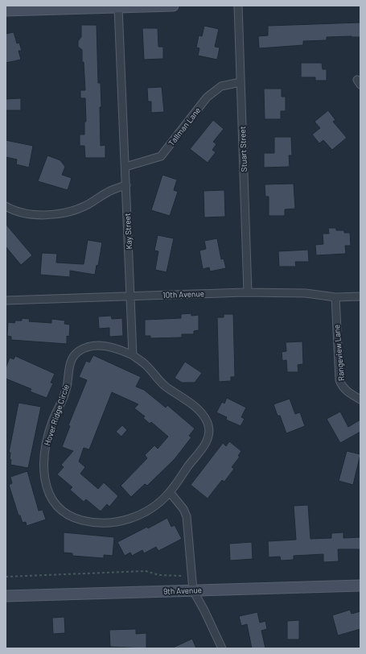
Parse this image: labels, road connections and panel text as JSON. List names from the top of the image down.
{
  "streets": {
    "main road": ["9th Avenue"],
    "street": [
      "Tallman Lane",
      "Stuart Street",
      "Kay Street",
      "10th Avenue",
      "Rangeview Lane",
      "Hover Ridge Circle"
    ]
  },
  "crossings": [
    ["Tallman Lane", "Stuart Street"],
    ["Tallman Lane", "Kay Street"],
    ["Stuart Street", "10th Avenue"],
    ["Kay Street", "10th Avenue"],
    ["10th Avenue", "Rangeview Lane"]
  ]
}
